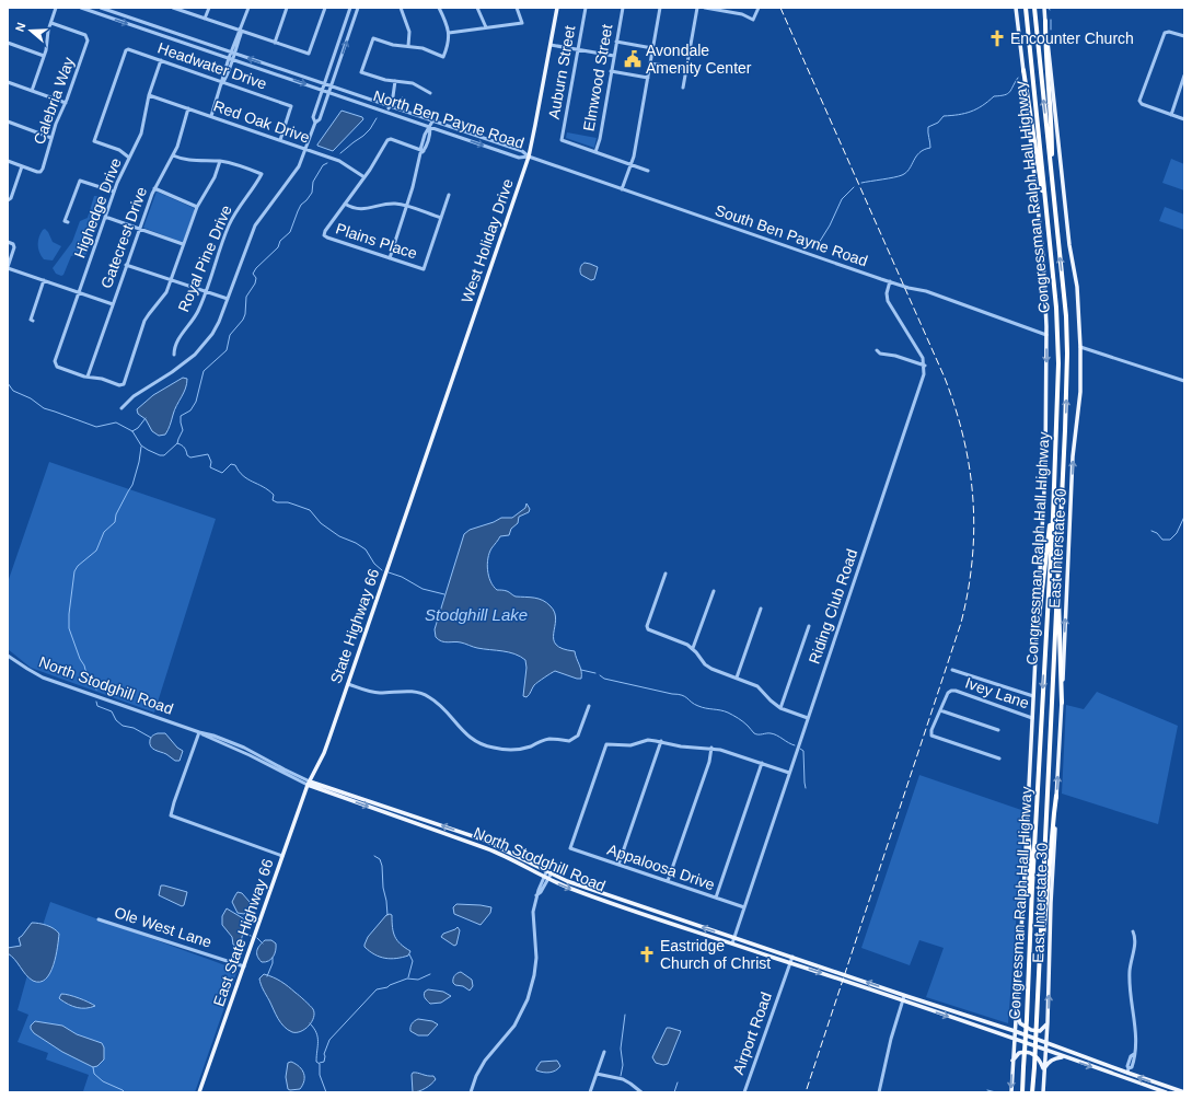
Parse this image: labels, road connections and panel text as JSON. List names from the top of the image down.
{
  "streets": {
    "highway": ["Congressman Ralph Hall Highway"],
    "main road": [
      "West Holiday Drive",
      "East Interstate 30",
      "State Highway 66",
      "North Stodghill Road",
      "East State Highway 66"
    ],
    "street": [
      "Headwater Drive",
      "Auburn Street",
      "Elmwood Street",
      "Calebria Way",
      "North Ben Payne Road",
      "Red Oak Drive",
      "Highedge Drive",
      "South Ben Payne Road",
      "Gatecrest Drive",
      "Plains Place",
      "Royal Pine Drive",
      "Riding Club Road",
      "Ivey Lane",
      "Appaloosa Drive",
      "Ole West Lane",
      "Airport Road"
    ]
  },
  "crossings": [
    ["Headwater Drive", "Red Oak Drive"],
    ["Headwater Drive", "Highedge Drive"],
    ["Auburn Street", "Elmwood Street"],
    ["North Ben Payne Road", "South Ben Payne Road"],
    ["North Ben Payne Road", "West Holiday Drive"],
    ["Red Oak Drive", "Highedge Drive"],
    ["Red Oak Drive", "Gatecrest Drive"],
    ["Highedge Drive", "Gatecrest Drive"],
    ["South Ben Payne Road", "West Holiday Drive"],
    ["South Ben Payne Road", "East Interstate 30"],
    ["West Holiday Drive", "State Highway 66"],
    ["East Interstate 30", "North Stodghill Road"],
    ["East Interstate 30", "Ivey Lane"],
    ["Riding Club Road", "North Stodghill Road"],
    ["Riding Club Road", "Appaloosa Drive"],
    ["State Highway 66", "North Stodghill Road"],
    ["State Highway 66", "East State Highway 66"],
    ["North Stodghill Road", "East State Highway 66"],
    ["North Stodghill Road", "Airport Road"],
    ["Ole West Lane", "East State Highway 66"]
  ],
  "water": ["Stodghill Lake"],
  "places": {
    "church": ["Encounter Church", "Eastridge Church of Christ"],
    "public building": ["Avondale Amenity Center"]
  },
  "north": "left"
}
